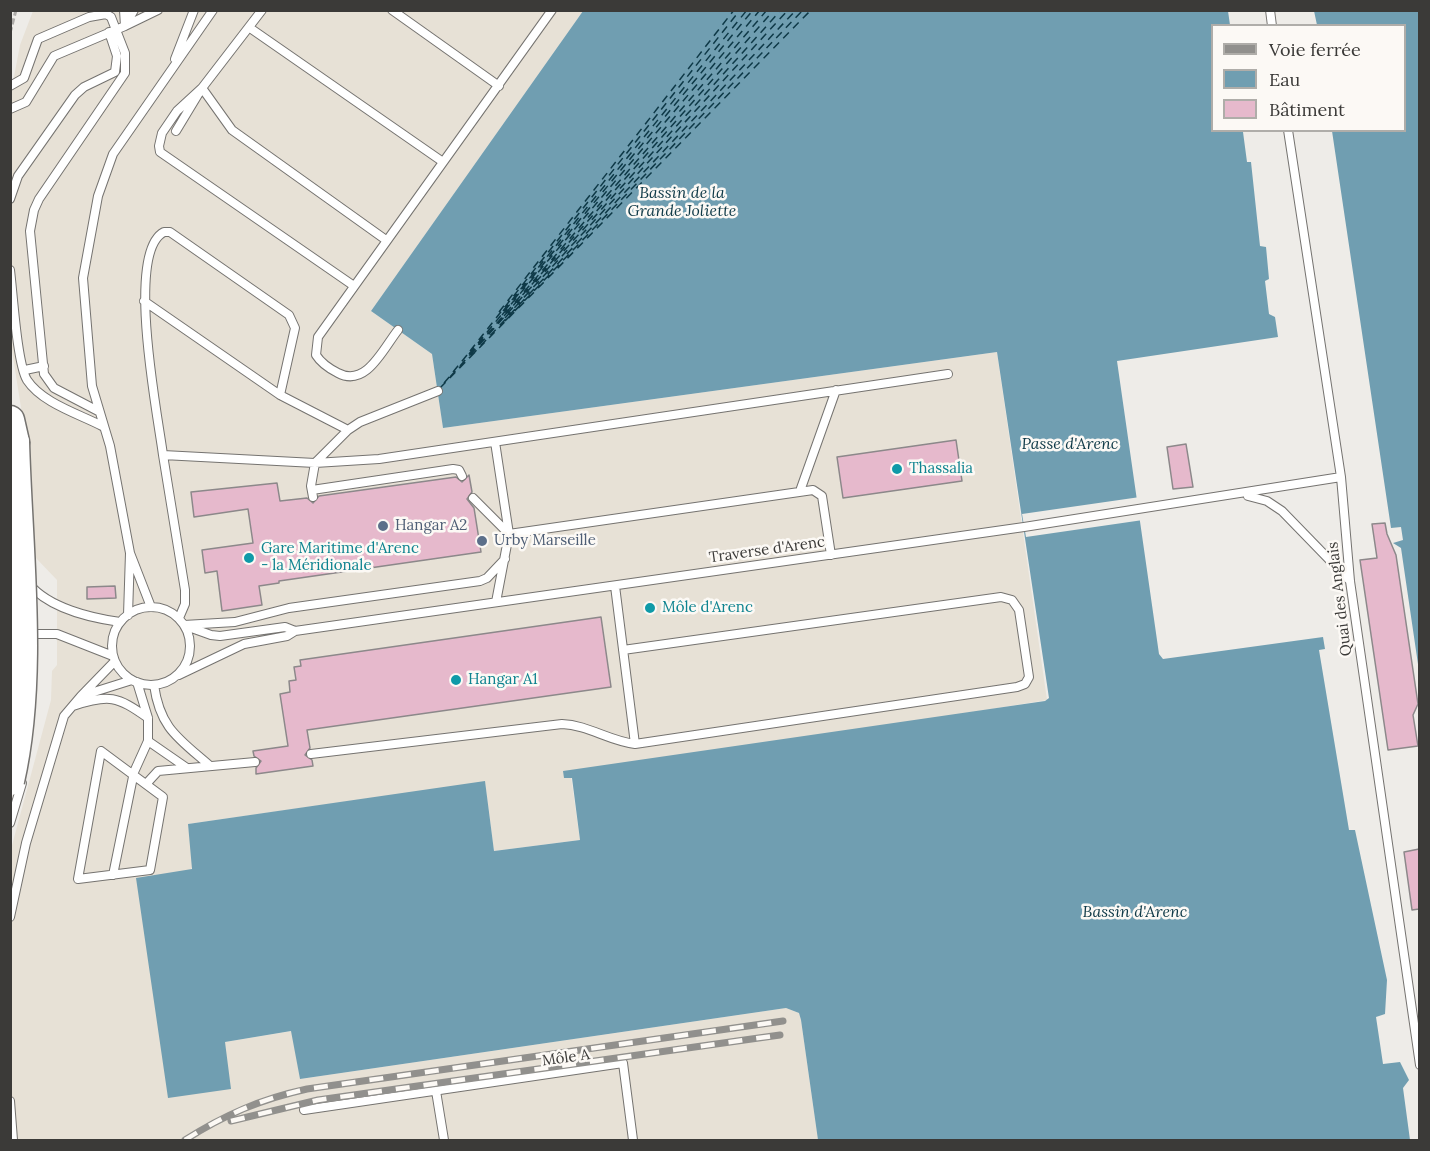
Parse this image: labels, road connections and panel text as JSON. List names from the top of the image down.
{
  "streets": {
    "lane": ["Traverse d'Arenc", "Quai des Anglais", "Môle A"]
  },
  "crossings": [
    ["Traverse d'Arenc", "Quai des Anglais"]
  ],
  "water": ["Bassin de la Grande Joliette", "Passe d'Arenc", "Bassin d'Arenc"],
  "places": [
    "Thassalia",
    "Hangar A2",
    "Urby Marseille",
    "Gare Maritime d'Arenc - la Méridionale",
    "Môle d'Arenc",
    "Hangar A1"
  ],
  "legend": ["Voie ferrée", "Eau", "Bâtiment"]
}
